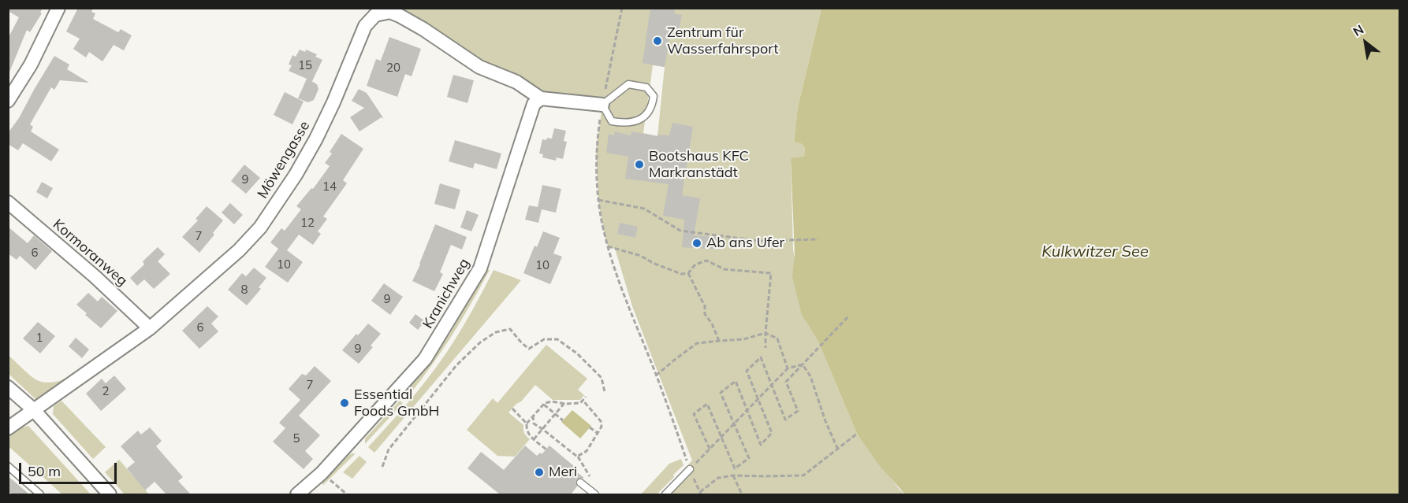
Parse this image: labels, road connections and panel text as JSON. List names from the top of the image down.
{
  "streets": {
    "street": ["Möwengasse", "Kormoranweg", "Kranichweg"]
  },
  "crossings": [
    ["Möwengasse", "Kormoranweg"],
    ["Möwengasse", "Kranichweg"]
  ],
  "water": ["Kulkwitzer See"],
  "places": [
    "Zentrum für Wasserfahrsport",
    "Bootshaus KFC Markranstädt",
    "Ab ans Ufer",
    "Essential Foods GmbH",
    "Meri"
  ],
  "house_numbers": [
    "15",
    "20",
    "9",
    "14",
    "12",
    "7",
    "6",
    "10",
    "10",
    "8",
    "9",
    "6",
    "1",
    "9",
    "7",
    "2",
    "5"
  ],
  "scale_bar": "50 m",
  "north": "top left"
}
